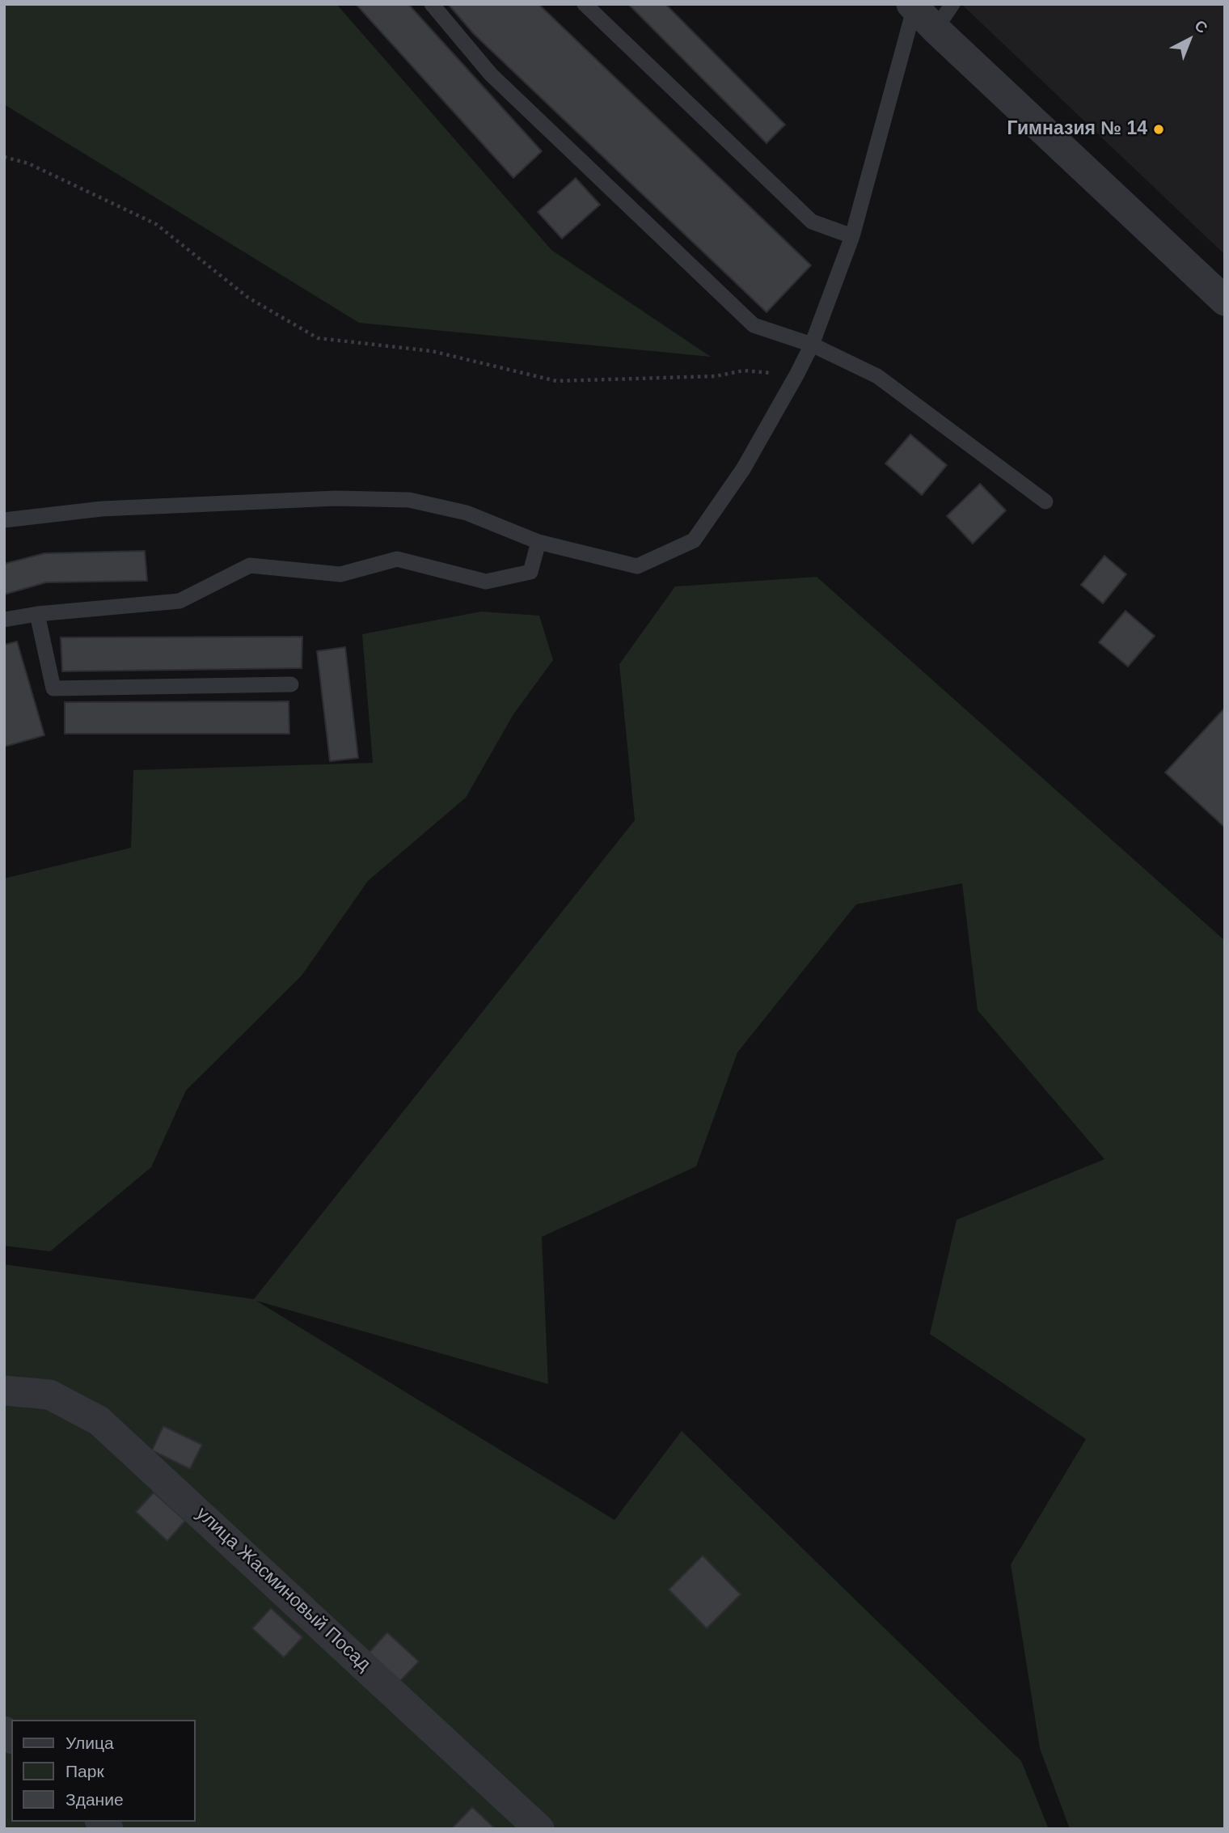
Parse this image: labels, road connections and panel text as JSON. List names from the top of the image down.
{
  "streets": {
    "street": ["улица Жасминовый Посад"]
  },
  "places": ["Гимназия № 14"],
  "legend": ["Улица", "Парк", "Здание"],
  "north": "top right"
}
